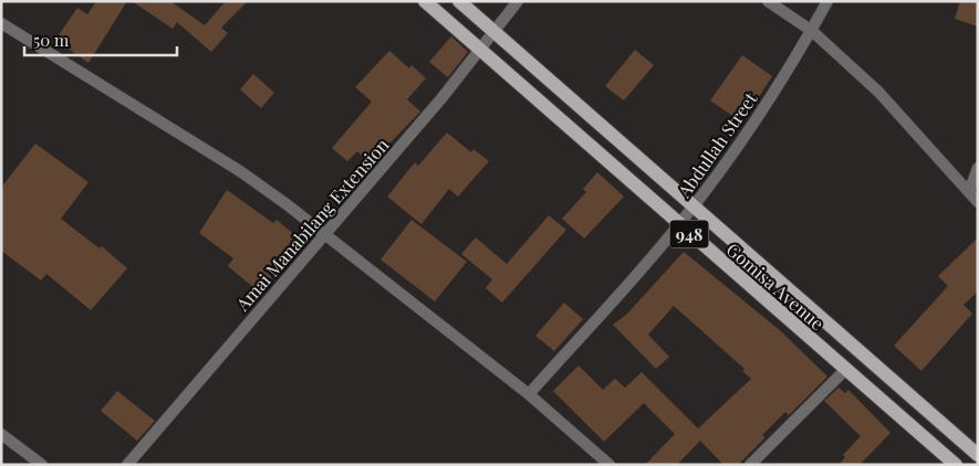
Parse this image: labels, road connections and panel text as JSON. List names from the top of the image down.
{
  "streets": {
    "main road": ["948", "Gomisa Avenue"],
    "street": ["Abdullah Street", "Amai Manabilang Extension"]
  },
  "crossings": [
    ["Abdullah Street", "Gomisa Avenue"],
    ["Amai Manabilang Extension", "Gomisa Avenue"]
  ],
  "scale_bar": "50 m"
}
